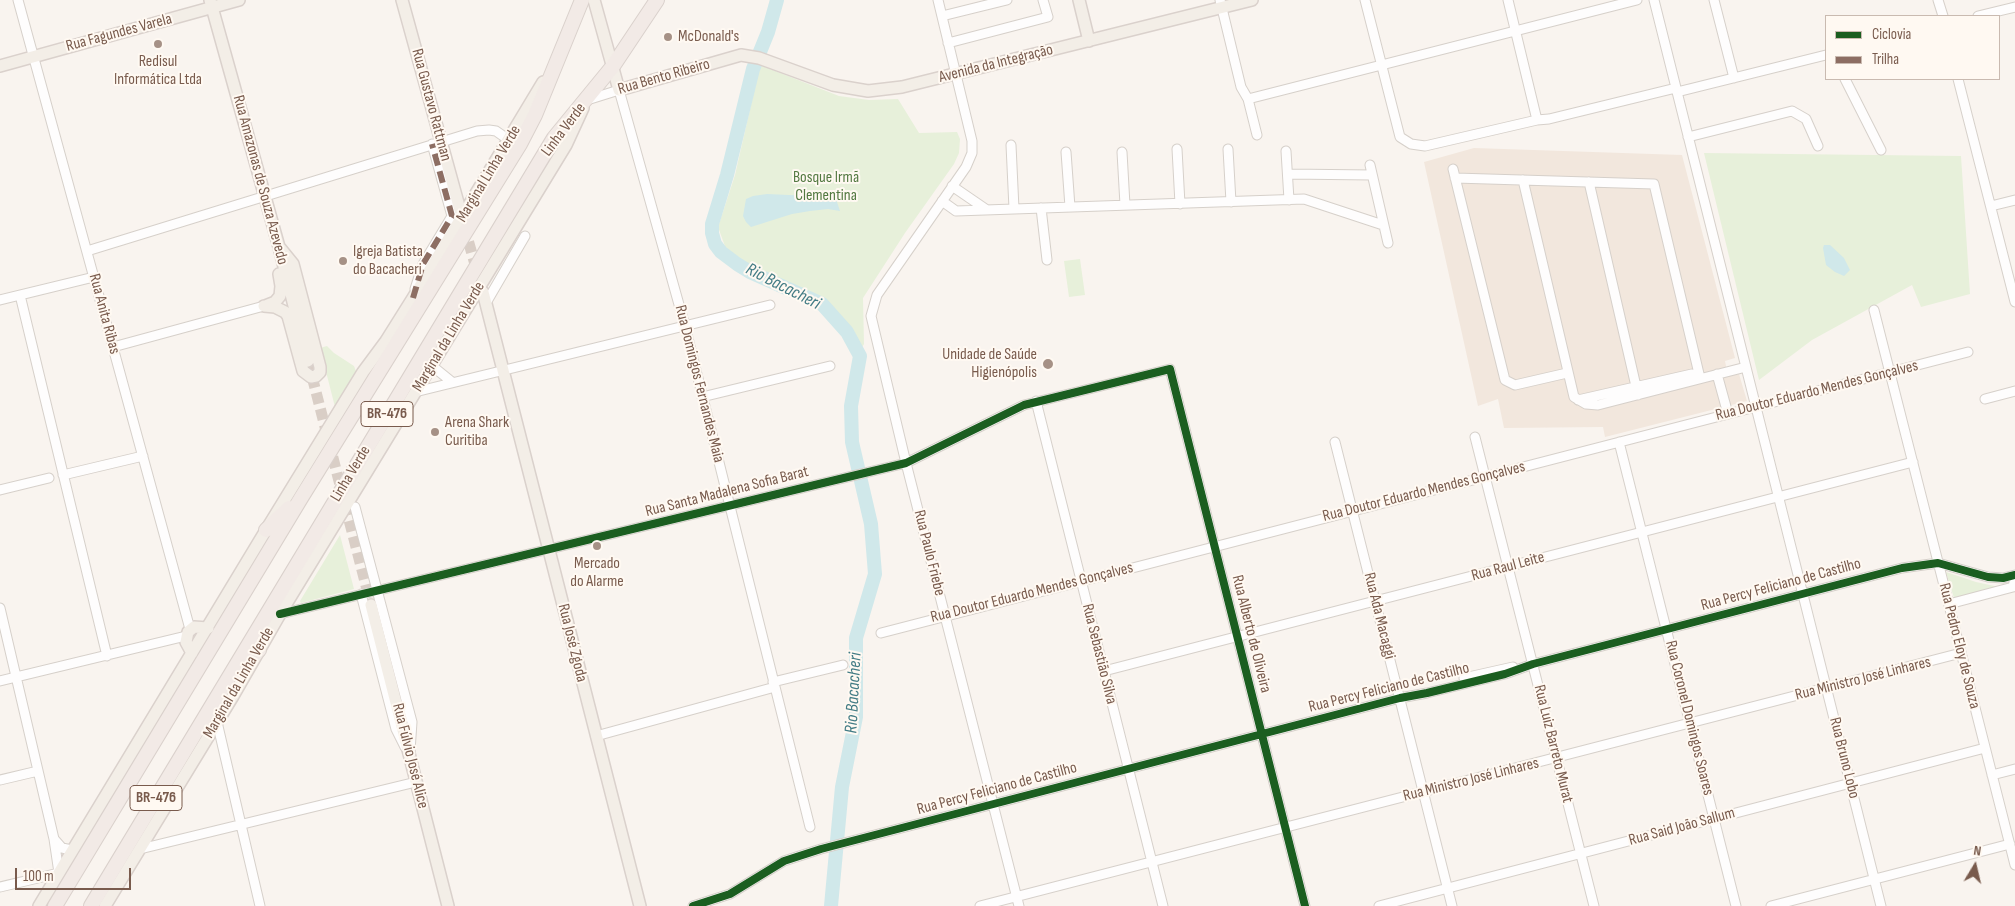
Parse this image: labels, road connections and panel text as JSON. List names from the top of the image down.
{
  "streets": {
    "highway": ["Linha Verde", "BR-476"],
    "main road": [
      "Rua Fagundes Varela",
      "Avenida da Integração",
      "Rua Bento Ribeiro",
      "Rua Gustavo Rattman",
      "Marginal Linha Verde",
      "Rua Amazonas de Souza Azevedo",
      "Marginal da Linha Verde",
      "Rua Domingos Fernandes Maia",
      "Rua José Zgoda",
      "Rua Fúlvio José Alice"
    ],
    "street": [
      "Rua Anita Ribas",
      "Rua Doutor Eduardo Mendes Gonçalves",
      "Rua Santa Madalena Sofia Barat",
      "Rua Paulo Friebe",
      "Rua Raul Leite",
      "Rua Percy Feliciano de Castilho",
      "Rua Ada Macaggi",
      "Rua Alberto de Oliveira",
      "Rua Pedro Eloy de Souza",
      "Rua Sebastião Silva",
      "Rua Ministro José Linhares",
      "Rua Coronel Domingos Soares",
      "Rua Luiz Barreto Murat",
      "Rua Bruno Lobo",
      "Rua Said João Sallum"
    ]
  },
  "crossings": [
    ["Rua Fagundes Varela", "Rua Amazonas de Souza Azevedo"],
    ["Rua Fagundes Varela", "Rua Anita Ribas"],
    ["Avenida da Integração", "Rua Bento Ribeiro"],
    ["Rua Bento Ribeiro", "Linha Verde"],
    ["Rua Bento Ribeiro", "Marginal da Linha Verde"],
    ["Rua Bento Ribeiro", "Rua Domingos Fernandes Maia"],
    ["Linha Verde", "Marginal Linha Verde"],
    ["Linha Verde", "Marginal da Linha Verde"],
    ["Linha Verde", "Rua Domingos Fernandes Maia"],
    ["Marginal da Linha Verde", "Rua Santa Madalena Sofia Barat"],
    ["Rua Domingos Fernandes Maia", "Rua Santa Madalena Sofia Barat"],
    ["Rua Doutor Eduardo Mendes Gonçalves", "Rua Paulo Friebe"],
    ["Rua Doutor Eduardo Mendes Gonçalves", "Rua Ada Macaggi"],
    ["Rua Doutor Eduardo Mendes Gonçalves", "Rua Alberto de Oliveira"],
    ["Rua Doutor Eduardo Mendes Gonçalves", "Rua Pedro Eloy de Souza"],
    ["Rua Doutor Eduardo Mendes Gonçalves", "Rua Sebastião Silva"],
    ["Rua Doutor Eduardo Mendes Gonçalves", "Rua Coronel Domingos Soares"],
    ["Rua Doutor Eduardo Mendes Gonçalves", "Rua Luiz Barreto Murat"],
    ["Rua Doutor Eduardo Mendes Gonçalves", "Rua Bruno Lobo"],
    ["Rua Santa Madalena Sofia Barat", "Rua Paulo Friebe"],
    ["Rua Santa Madalena Sofia Barat", "Rua Alberto de Oliveira"],
    ["Rua Santa Madalena Sofia Barat", "Rua José Zgoda"],
    ["Rua Santa Madalena Sofia Barat", "Rua Sebastião Silva"],
    ["Rua Paulo Friebe", "Rua Percy Feliciano de Castilho"],
    ["Rua Paulo Friebe", "Rua Ministro José Linhares"],
    ["Rua Raul Leite", "Rua Ada Macaggi"],
    ["Rua Raul Leite", "Rua Alberto de Oliveira"],
    ["Rua Raul Leite", "Rua Pedro Eloy de Souza"],
    ["Rua Raul Leite", "Rua Sebastião Silva"],
    ["Rua Raul Leite", "Rua Coronel Domingos Soares"],
    ["Rua Raul Leite", "Rua Luiz Barreto Murat"],
    ["Rua Raul Leite", "Rua Bruno Lobo"],
    ["Rua Percy Feliciano de Castilho", "Rua Ada Macaggi"],
    ["Rua Percy Feliciano de Castilho", "Rua Alberto de Oliveira"],
    ["Rua Percy Feliciano de Castilho", "Rua Pedro Eloy de Souza"],
    ["Rua Percy Feliciano de Castilho", "Rua Sebastião Silva"],
    ["Rua Percy Feliciano de Castilho", "Rua Coronel Domingos Soares"],
    ["Rua Percy Feliciano de Castilho", "Rua Luiz Barreto Murat"],
    ["Rua Percy Feliciano de Castilho", "Rua Bruno Lobo"],
    ["Rua Ada Macaggi", "Rua Ministro José Linhares"],
    ["Rua Ada Macaggi", "Rua Said João Sallum"],
    ["Rua Alberto de Oliveira", "Rua Ministro José Linhares"],
    ["Rua Pedro Eloy de Souza", "Rua Ministro José Linhares"],
    ["Rua Pedro Eloy de Souza", "Rua Said João Sallum"],
    ["Rua Sebastião Silva", "Rua Ministro José Linhares"],
    ["Rua Ministro José Linhares", "Rua Coronel Domingos Soares"],
    ["Rua Ministro José Linhares", "Rua Luiz Barreto Murat"],
    ["Rua Ministro José Linhares", "Rua Bruno Lobo"],
    ["Rua Coronel Domingos Soares", "Rua Said João Sallum"],
    ["Rua Luiz Barreto Murat", "Rua Said João Sallum"],
    ["Rua Bruno Lobo", "Rua Said João Sallum"]
  ],
  "water": ["Rio Bacacheri"],
  "parks": ["Bosque Irmã Clementina"],
  "places": [
    "McDonald's",
    "Redisul Informática Ltda",
    "Igreja Batista do Bacacheri",
    "Unidade de Saúde Higienópolis",
    "Arena Shark Curitiba",
    "Mercado do Alarme"
  ],
  "legend": ["Ciclovia", "Trilha"],
  "scale_bar": "100 m",
  "north": "top"
}
